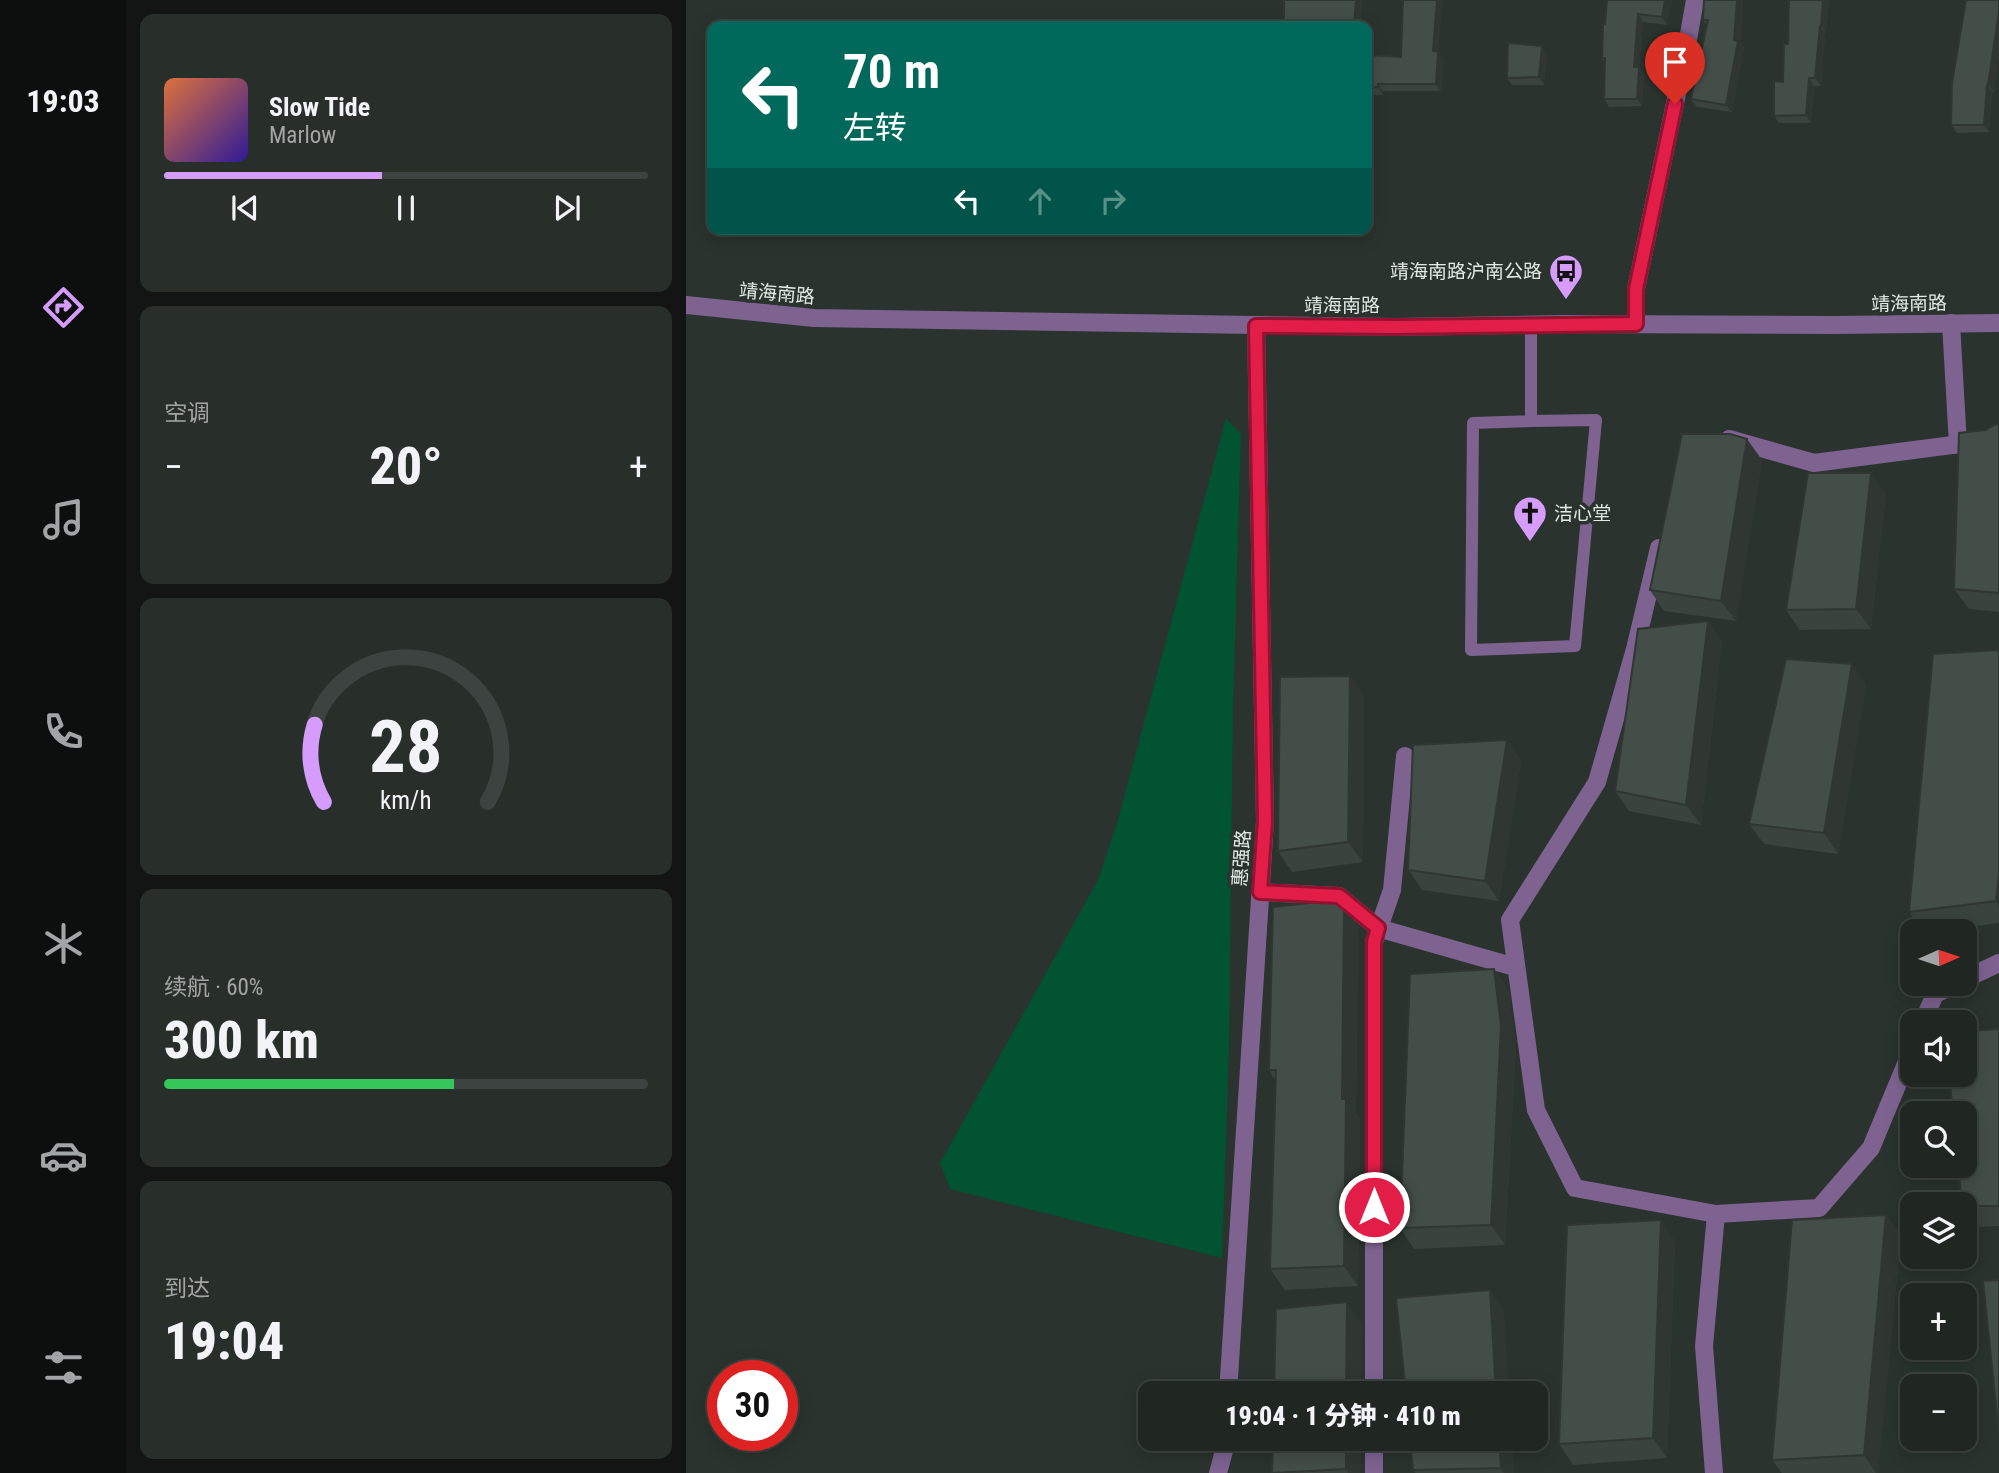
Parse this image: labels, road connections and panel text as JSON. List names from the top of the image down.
{
  "streets": {
    "street": ["靖海南路", "惠强路"]
  },
  "crossings": [
    ["靖海南路", "惠强路"]
  ],
  "places": {
    "bus stop": ["靖海南路沪南公路"],
    "church": ["洁心堂"]
  },
  "north": "right",
  "page": {
    "tabs": "19:03",
    "turn": ["70 m", "左转"],
    "song": ["Slow Tide", "Marlow"],
    "tile": [
      "空调",
      ["续航 · 60%", "300 km"],
      ["到达", "19:04"]
    ],
    "heat": ["−", "20°", "+"],
    "map_buttons": ["+", "−"],
    "limit": "30",
    "trip": "19:04 · 1 分钟 · 410 m",
    "gauge": ["28", "km/h"]
  }
}
